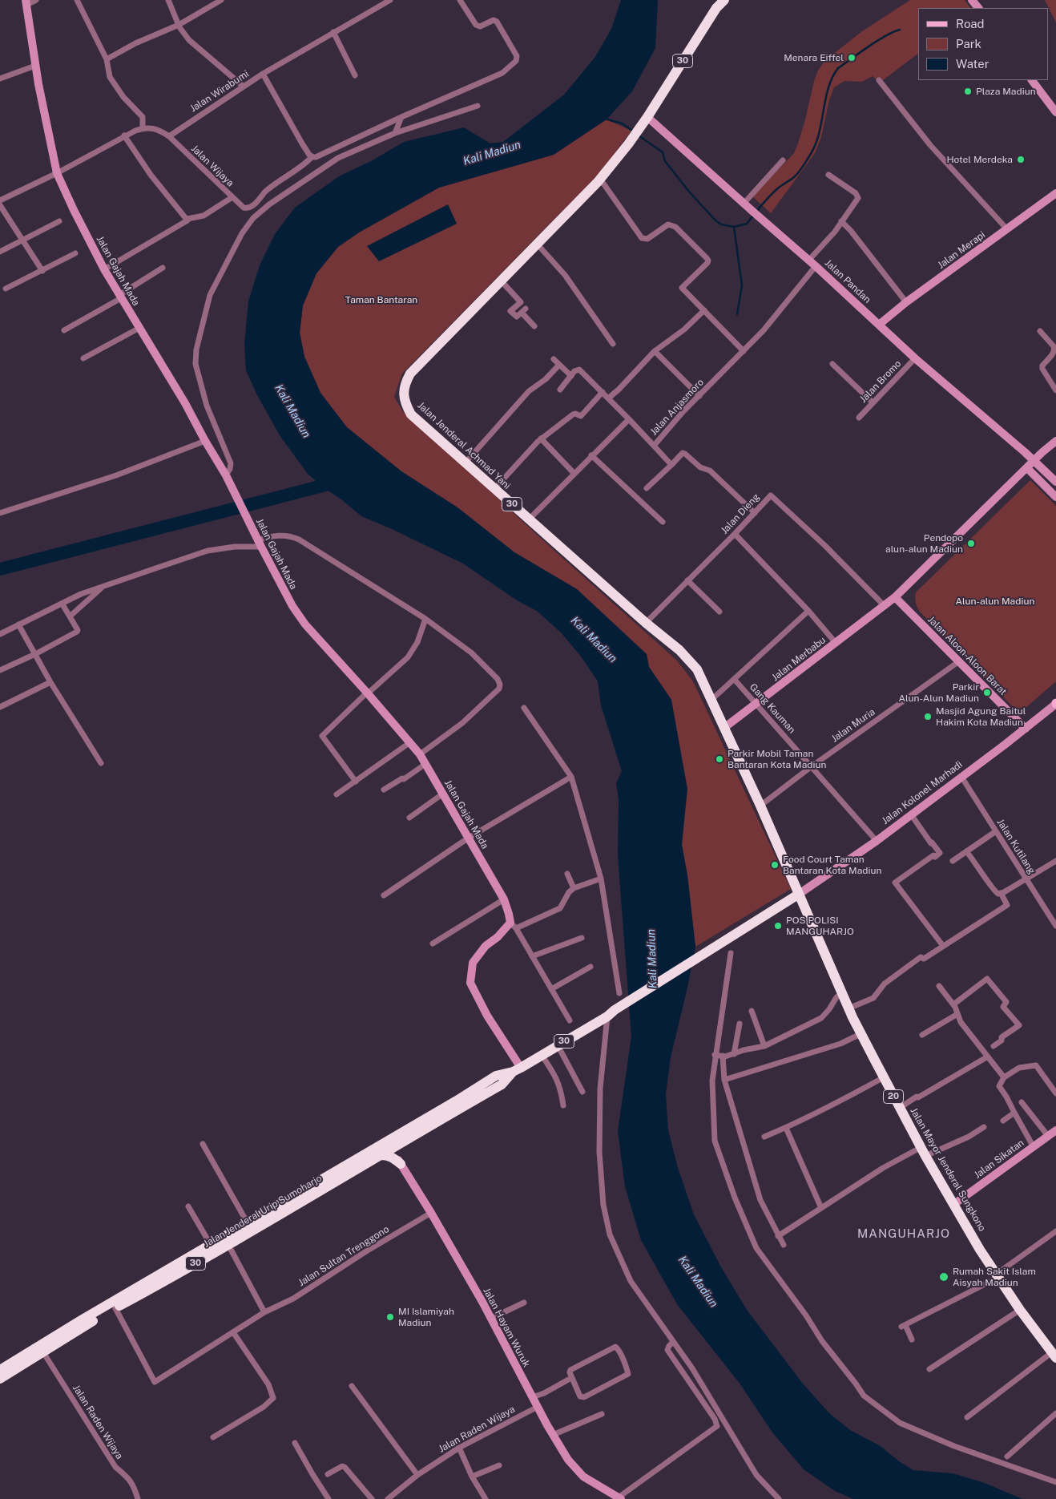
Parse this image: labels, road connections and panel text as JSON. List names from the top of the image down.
{
  "streets": {
    "highway": [
      "30",
      "Jalan Jenderal Achmad Yani",
      "20",
      "Jalan Mayor Jenderal Sungkono",
      "Jalan Jenderal Urip Sumoharjo"
    ],
    "street": [
      "Jalan Wirabumi",
      "Jalan Wijaya",
      "Jalan Merapi",
      "Jalan Gajah Mada",
      "Jalan Pandan",
      "Jalan Bromo",
      "Jalan Anjasmoro",
      "Jalan Dieng",
      "Jalan Aloon-Aloon Barat",
      "Jalan Merbabu",
      "Gang Kauman",
      "Jalan Muria",
      "Jalan Kolonel Marhadi",
      "Jalan Kutilang",
      "Jalan Sikatan",
      "Jalan Sultan Trenggono",
      "Jalan Hayam Wuruk",
      "Jalan Raden Wijaya"
    ]
  },
  "crossings": [
    ["Jalan Wirabumi", "Jalan Wijaya"],
    ["Jalan Merapi", "Jalan Pandan"],
    ["Jalan Pandan", "Jalan Bromo"],
    ["Jalan Pandan", "Jalan Anjasmoro"],
    ["Jalan Pandan", "Jalan Jenderal Achmad Yani"],
    ["Jalan Pandan", "Jalan Merbabu"],
    ["Jalan Jenderal Achmad Yani", "Jalan Dieng"],
    ["Jalan Jenderal Achmad Yani", "Jalan Merbabu"],
    ["Jalan Jenderal Achmad Yani", "Jalan Muria"],
    ["Jalan Jenderal Achmad Yani", "Jalan Kolonel Marhadi"],
    ["Jalan Jenderal Achmad Yani", "Jalan Mayor Jenderal Sungkono"],
    ["Jalan Jenderal Achmad Yani", "Jalan Jenderal Urip Sumoharjo"],
    ["Jalan Dieng", "Jalan Merbabu"],
    ["Jalan Aloon-Aloon Barat", "Jalan Merbabu"],
    ["Jalan Aloon-Aloon Barat", "Jalan Muria"],
    ["Jalan Aloon-Aloon Barat", "Jalan Kolonel Marhadi"],
    ["Jalan Merbabu", "Gang Kauman"],
    ["Gang Kauman", "Jalan Muria"],
    ["Gang Kauman", "Jalan Kolonel Marhadi"],
    ["Jalan Kolonel Marhadi", "Jalan Kutilang"],
    ["Jalan Kolonel Marhadi", "Jalan Mayor Jenderal Sungkono"],
    ["Jalan Kolonel Marhadi", "Jalan Jenderal Urip Sumoharjo"],
    ["Jalan Sikatan", "Jalan Mayor Jenderal Sungkono"],
    ["Jalan Mayor Jenderal Sungkono", "Jalan Jenderal Urip Sumoharjo"],
    ["Jalan Jenderal Urip Sumoharjo", "Jalan Sultan Trenggono"],
    ["Jalan Jenderal Urip Sumoharjo", "Jalan Hayam Wuruk"],
    ["Jalan Jenderal Urip Sumoharjo", "Jalan Raden Wijaya"],
    ["Jalan Sultan Trenggono", "Jalan Hayam Wuruk"],
    ["Jalan Hayam Wuruk", "Jalan Raden Wijaya"]
  ],
  "districts": ["MANGUHARJO"],
  "water": ["Kali Madiun"],
  "parks": ["Taman Bantaran", "Alun-alun Madiun"],
  "places": [
    "Menara Eiffel",
    "Plaza Madiun",
    "Hotel Merdeka",
    "Pendopo alun-alun Madiun",
    "Parkir Alun-Alun Madiun",
    "Masjid Agung Baitul Hakim Kota Madiun",
    "Parkir Mobil Taman Bantaran Kota Madiun",
    "Food Court Taman Bantaran Kota Madiun",
    "POS POLISI MANGUHARJO",
    "Rumah Sakit Islam Aisyah Madiun",
    "MI Islamiyah Madiun"
  ],
  "legend": ["Road", "Park", "Water"]
}
